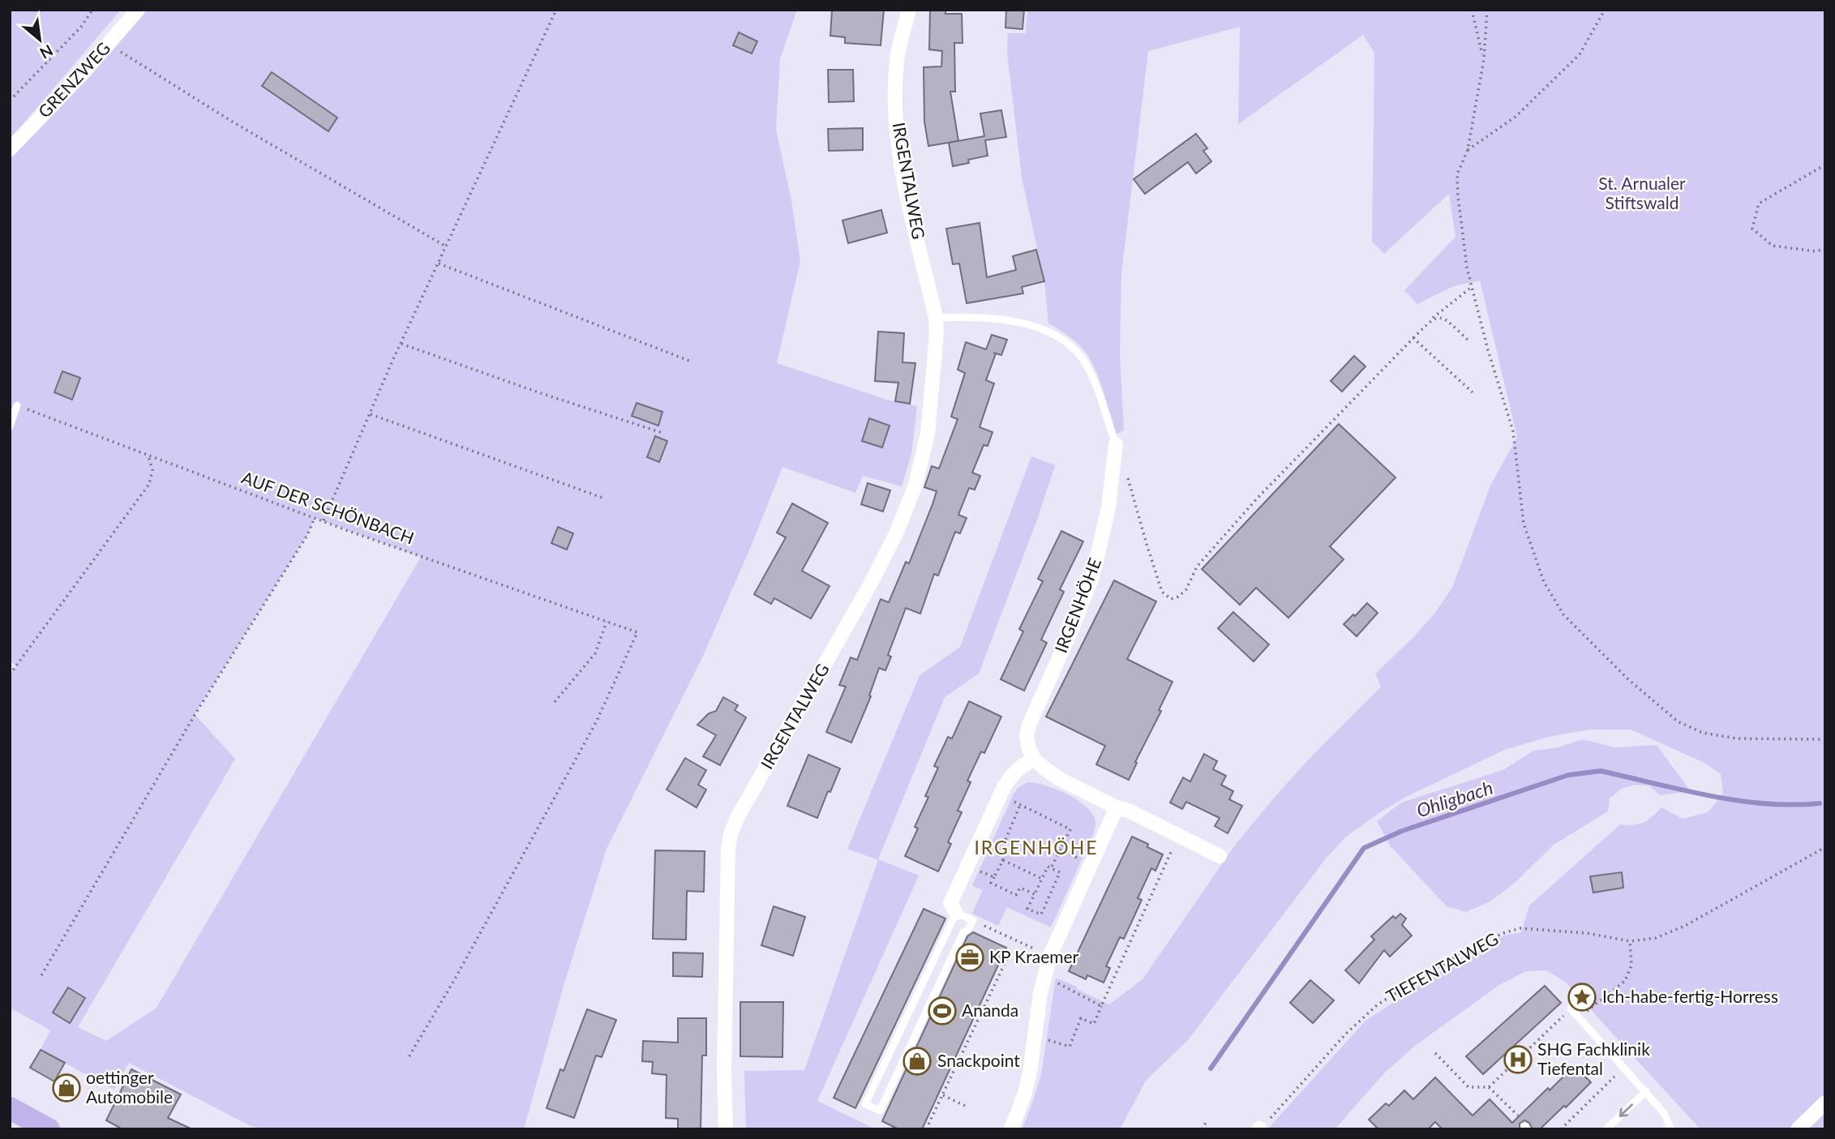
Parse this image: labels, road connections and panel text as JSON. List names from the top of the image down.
{
  "streets": {
    "street": ["GRENZWEG", "IRGENTALWEG", "IRGENHÖHE"],
    "path": ["AUF DER SCHÖNBACH", "TIEFENTALWEG"]
  },
  "districts": ["IRGENHÖHE"],
  "water": ["Ohligbach"],
  "parks": ["St. Arnualer Stiftswald"],
  "places": {
    "office": ["KP Kraemer"],
    "place": ["Ich-habe-fertig-Horress"],
    "sports": ["Ananda"],
    "hospital": ["SHG Fachklinik Tiefental"],
    "shop": ["Snackpoint", "oettinger Automobile"]
  },
  "north": "bottom right"
}
